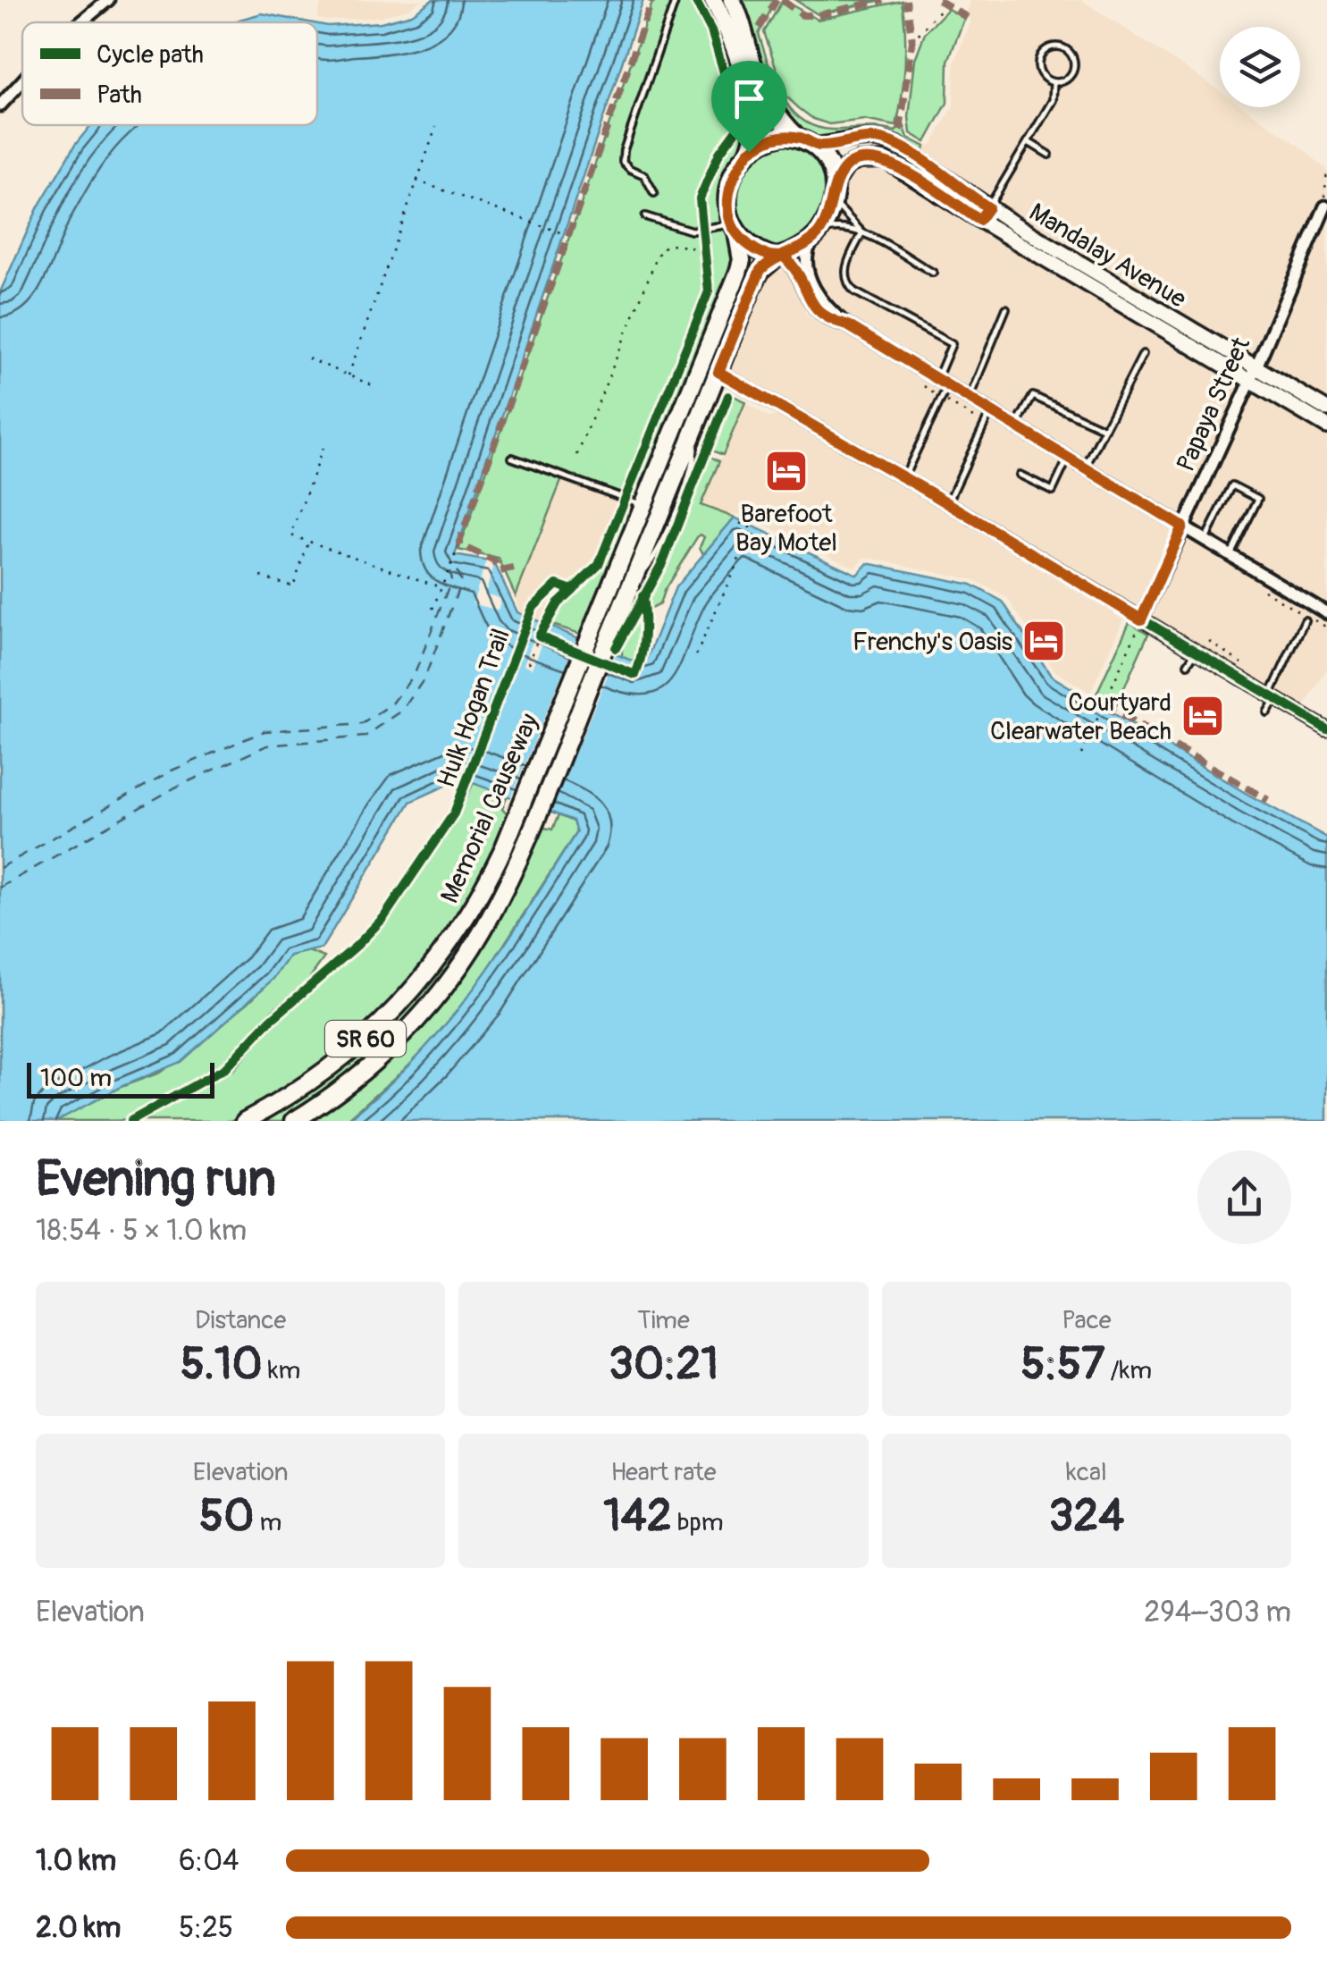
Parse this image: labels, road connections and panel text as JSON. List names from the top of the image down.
{
  "streets": {
    "main road": ["Memorial Causeway", "SR 60"],
    "street": ["Mandalay Avenue", "Papaya Street"],
    "cycle path": ["Hulk Hogan Trail"]
  },
  "crossings": [
    ["Mandalay Avenue", "Papaya Street"],
    ["Mandalay Avenue", "Memorial Causeway"]
  ],
  "places": {
    "hotel": ["Barefoot Bay Motel", "Frenchy's Oasis", "Courtyard Clearwater Beach"]
  },
  "legend": ["Cycle path", "Path"],
  "scale_bar": "100 m",
  "page": {
    "scale": "100 m",
    "heading": ["Evening run", "18:54 · 5 × 1.0 km"],
    "stats": [
      ["Distance", "5.10 km"],
      ["Time", "30:21"],
      ["Pace", "5:57 /km"],
      ["Elevation", "50 m"],
      ["Heart rate", "142 bpm"],
      ["kcal", "324"]
    ],
    "chart": ["Elevation", "294–303 m"],
    "list": [
      {
        "name": "1.0 km",
        "note": "6:04"
      },
      {
        "name": "2.0 km",
        "note": "5:25"
      }
    ]
  }
}
